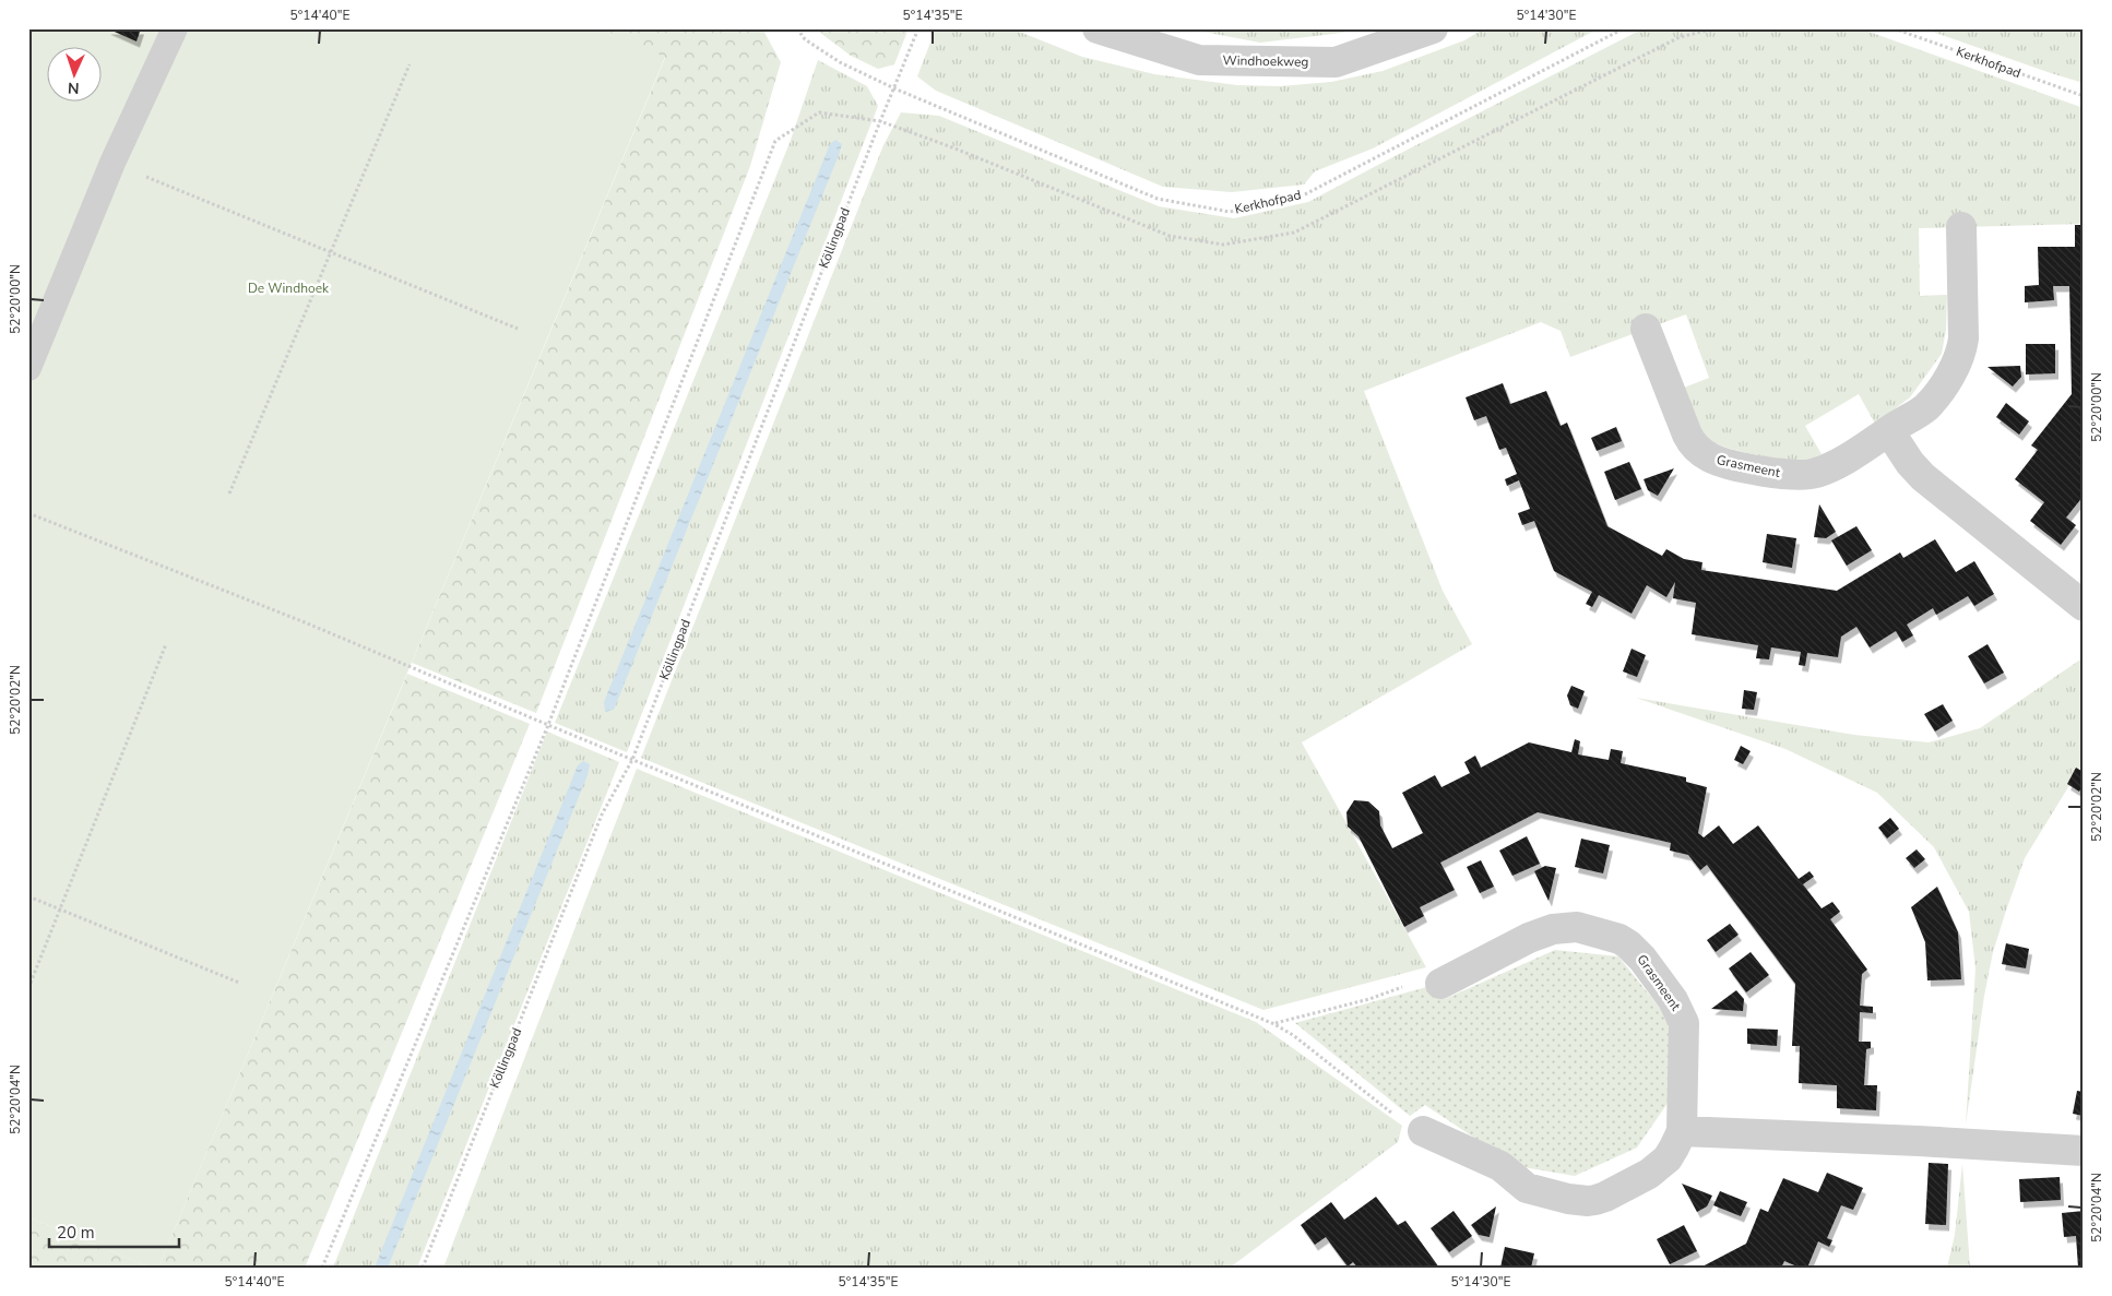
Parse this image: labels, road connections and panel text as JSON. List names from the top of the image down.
{
  "streets": {
    "street": ["Windhoekweg", "Grasmeent"],
    "path": ["Kerkhofpad", "Köllingpad"]
  },
  "crossings": [
    ["Kerkhofpad", "Köllingpad"]
  ],
  "parks": ["De Windhoek"],
  "scale_bar": "20 m",
  "north": "bottom",
  "coordinates": [
    "5°14'40\"E",
    "5°14'35\"E",
    "5°14'30\"E",
    "52°20'00\"N",
    "52°20'02\"N",
    "52°20'04\"N"
  ]
}
